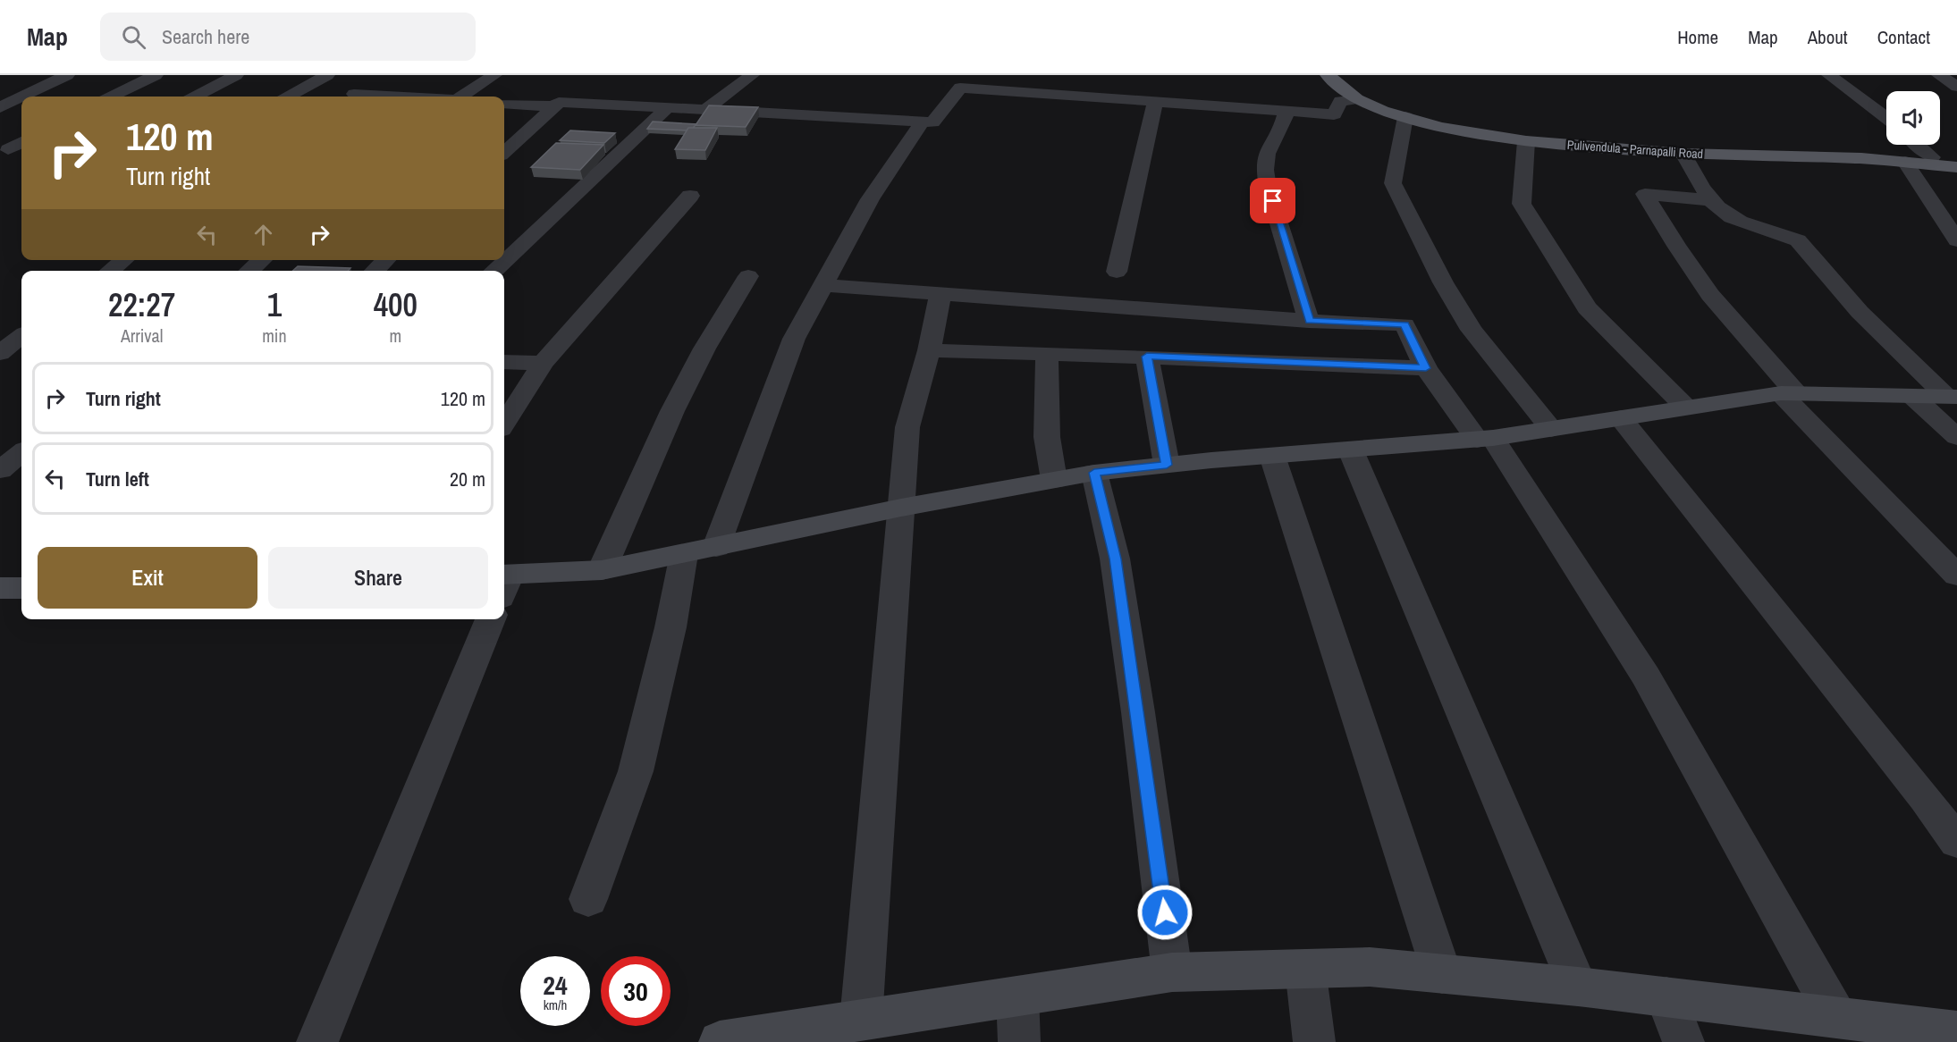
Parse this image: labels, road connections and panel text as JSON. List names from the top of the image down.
{
  "streets": {
    "main road": ["Pulivendula - Parnapalli Road"]
  },
  "page": {
    "header": "Map",
    "search": "Search here",
    "nav": [
      "Home",
      "Map",
      "About",
      "Contact"
    ],
    "turn": ["120 m", "Turn right"],
    "eta": [
      "22:27",
      "Arrival",
      "1",
      "min",
      "400",
      "m"
    ],
    "list": [
      {
        "name": "Turn right",
        "value": "120 m"
      },
      {
        "name": "Turn left",
        "value": "20 m"
      }
    ],
    "buttons": ["Exit", "Share"],
    "speed": "24 km/h",
    "limit": "30"
  }
}
